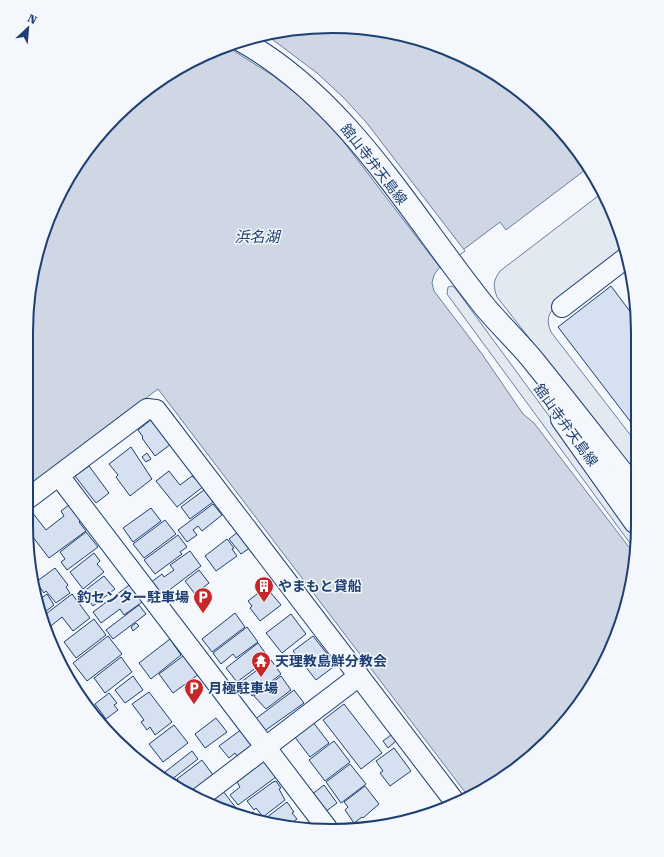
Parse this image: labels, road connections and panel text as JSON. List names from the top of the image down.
{
  "streets": {
    "main road": ["舘山寺弁天島線"]
  },
  "water": ["浜名湖"],
  "places": {
    "building": ["やまもと貸船"],
    "parking": ["釣センター駐車場", "月極駐車場"],
    "temple": ["天理教島鮮分教会"]
  },
  "north": "top right"
}
